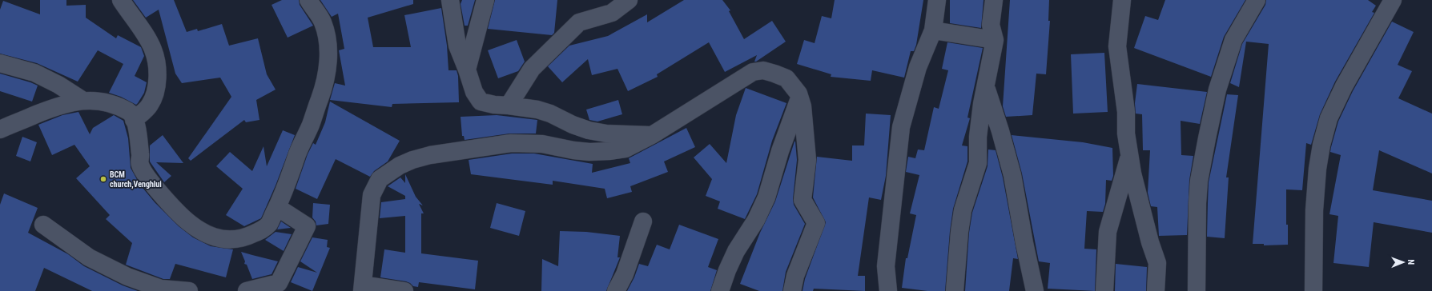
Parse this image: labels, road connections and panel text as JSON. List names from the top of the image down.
{
  "places": ["BCM church,Venghlui"],
  "north": "right"
}
